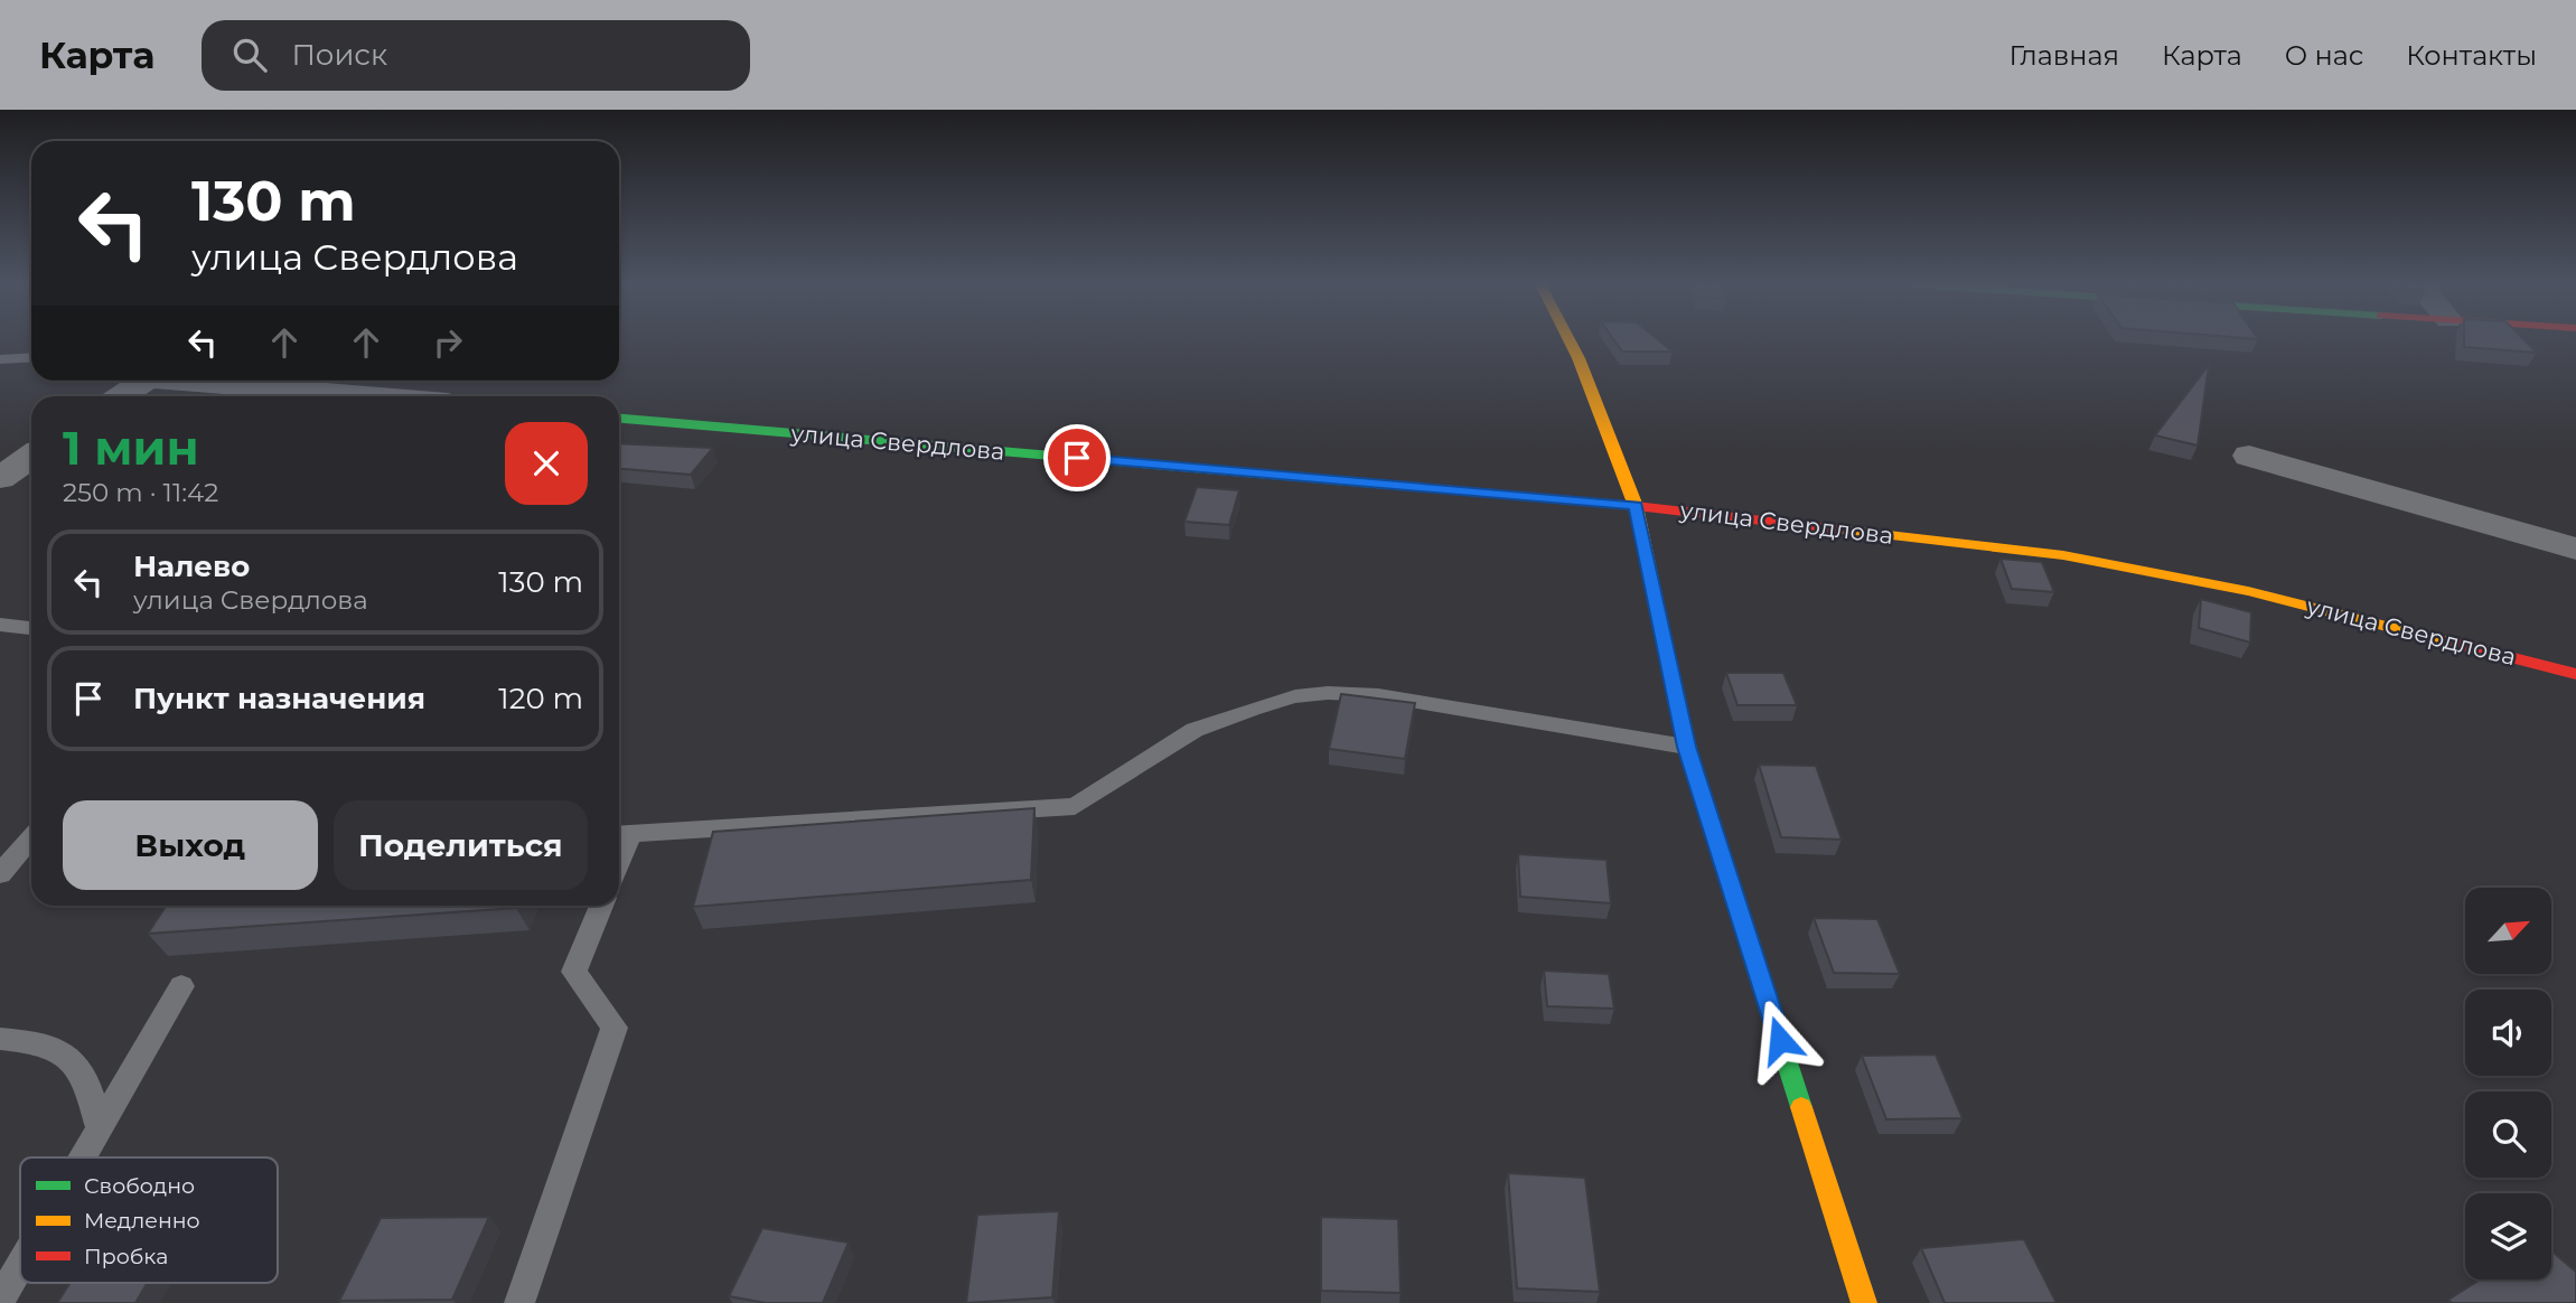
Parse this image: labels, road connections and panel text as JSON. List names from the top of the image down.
{
  "streets": {
    "street": ["улица Свердлова"]
  },
  "legend": ["Свободно", "Медленно", "Пробка"],
  "north": "top right",
  "page": {
    "header": "Карта",
    "search": "Поиск",
    "nav": [
      "Главная",
      "Карта",
      "О нас",
      "Контакты"
    ],
    "turn": ["130 m", "улица Свердлова"],
    "heading": ["1 мин", "250 m · 11:42"],
    "list": [
      {
        "name": "Налево",
        "note": "улица Свердлова",
        "value": "130 m"
      },
      {
        "name": "Пункт назначения",
        "value": "120 m"
      }
    ],
    "buttons": ["Выход", "Поделиться"]
  }
}
